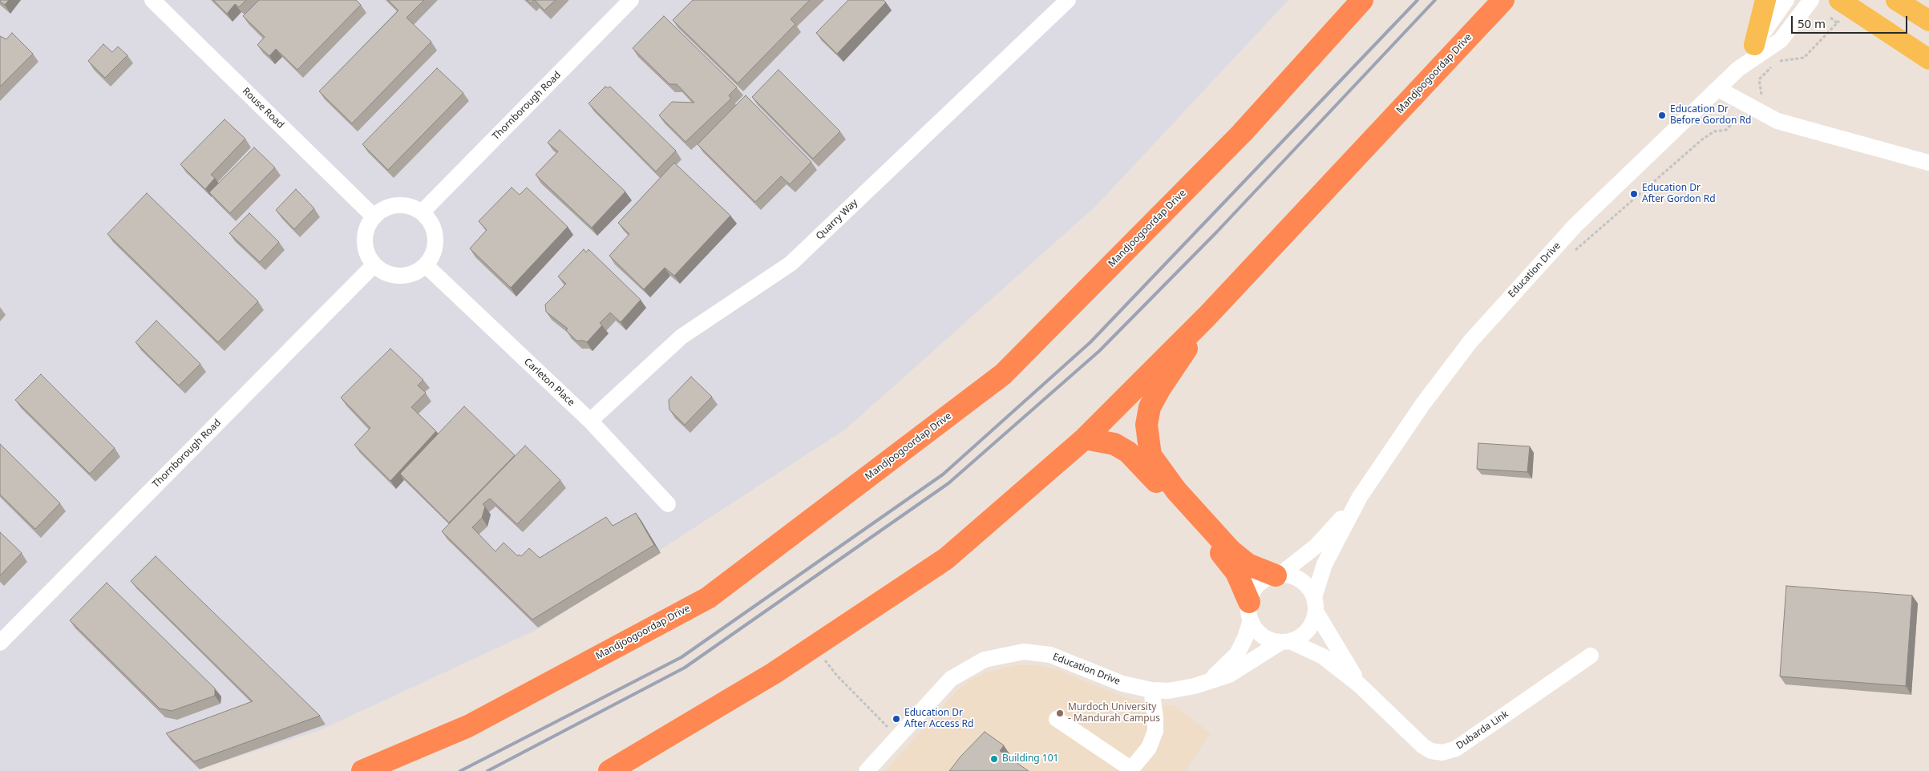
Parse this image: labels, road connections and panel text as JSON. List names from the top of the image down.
{
  "streets": {
    "highway": ["Mandjoogoordap Drive"],
    "street": [
      "Thornborough Road",
      "Rouse Road",
      "Quarry Way",
      "Education Drive",
      "Carleton Place",
      "Dubarda Link"
    ]
  },
  "crossings": [
    ["Thornborough Road", "Rouse Road"],
    ["Thornborough Road", "Carleton Place"],
    ["Rouse Road", "Carleton Place"],
    ["Quarry Way", "Carleton Place"],
    ["Education Drive", "Dubarda Link"]
  ],
  "places": [
    "Education Dr Before Gordon Rd",
    "Education Dr After Gordon Rd",
    "Murdoch University - Mandurah Campus",
    "Education Dr After Access Rd",
    "Building 101"
  ],
  "scale_bar": "50 m"
}
